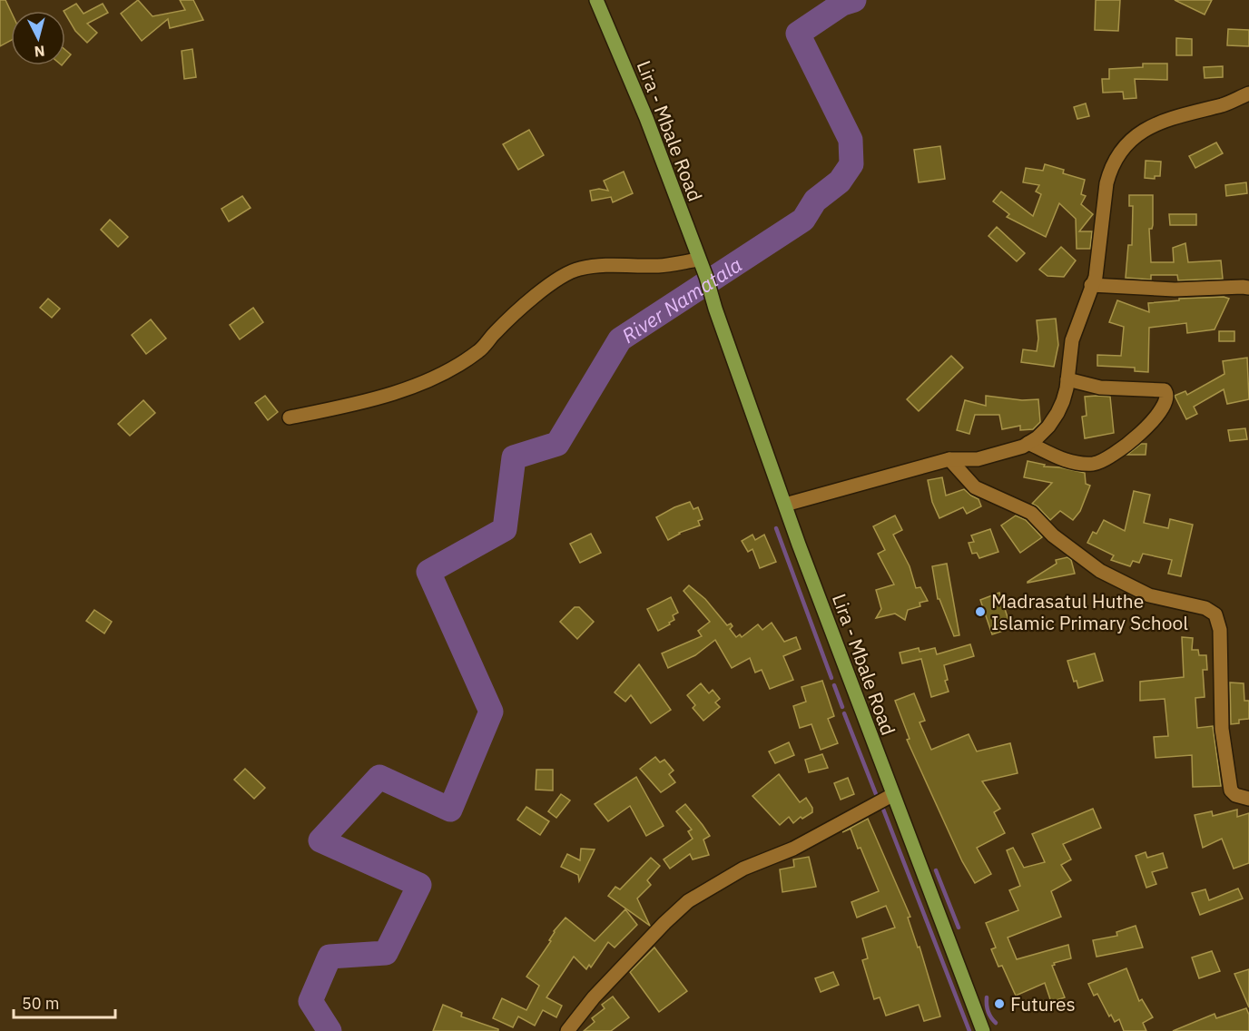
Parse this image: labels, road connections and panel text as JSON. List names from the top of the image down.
{
  "streets": {
    "main road": ["Lira - Mbale Road"]
  },
  "water": ["River Namatala"],
  "places": ["Madrasatul Huthe Islamic Primary School", "Futures"],
  "scale_bar": "50 m",
  "north": "bottom"
}
